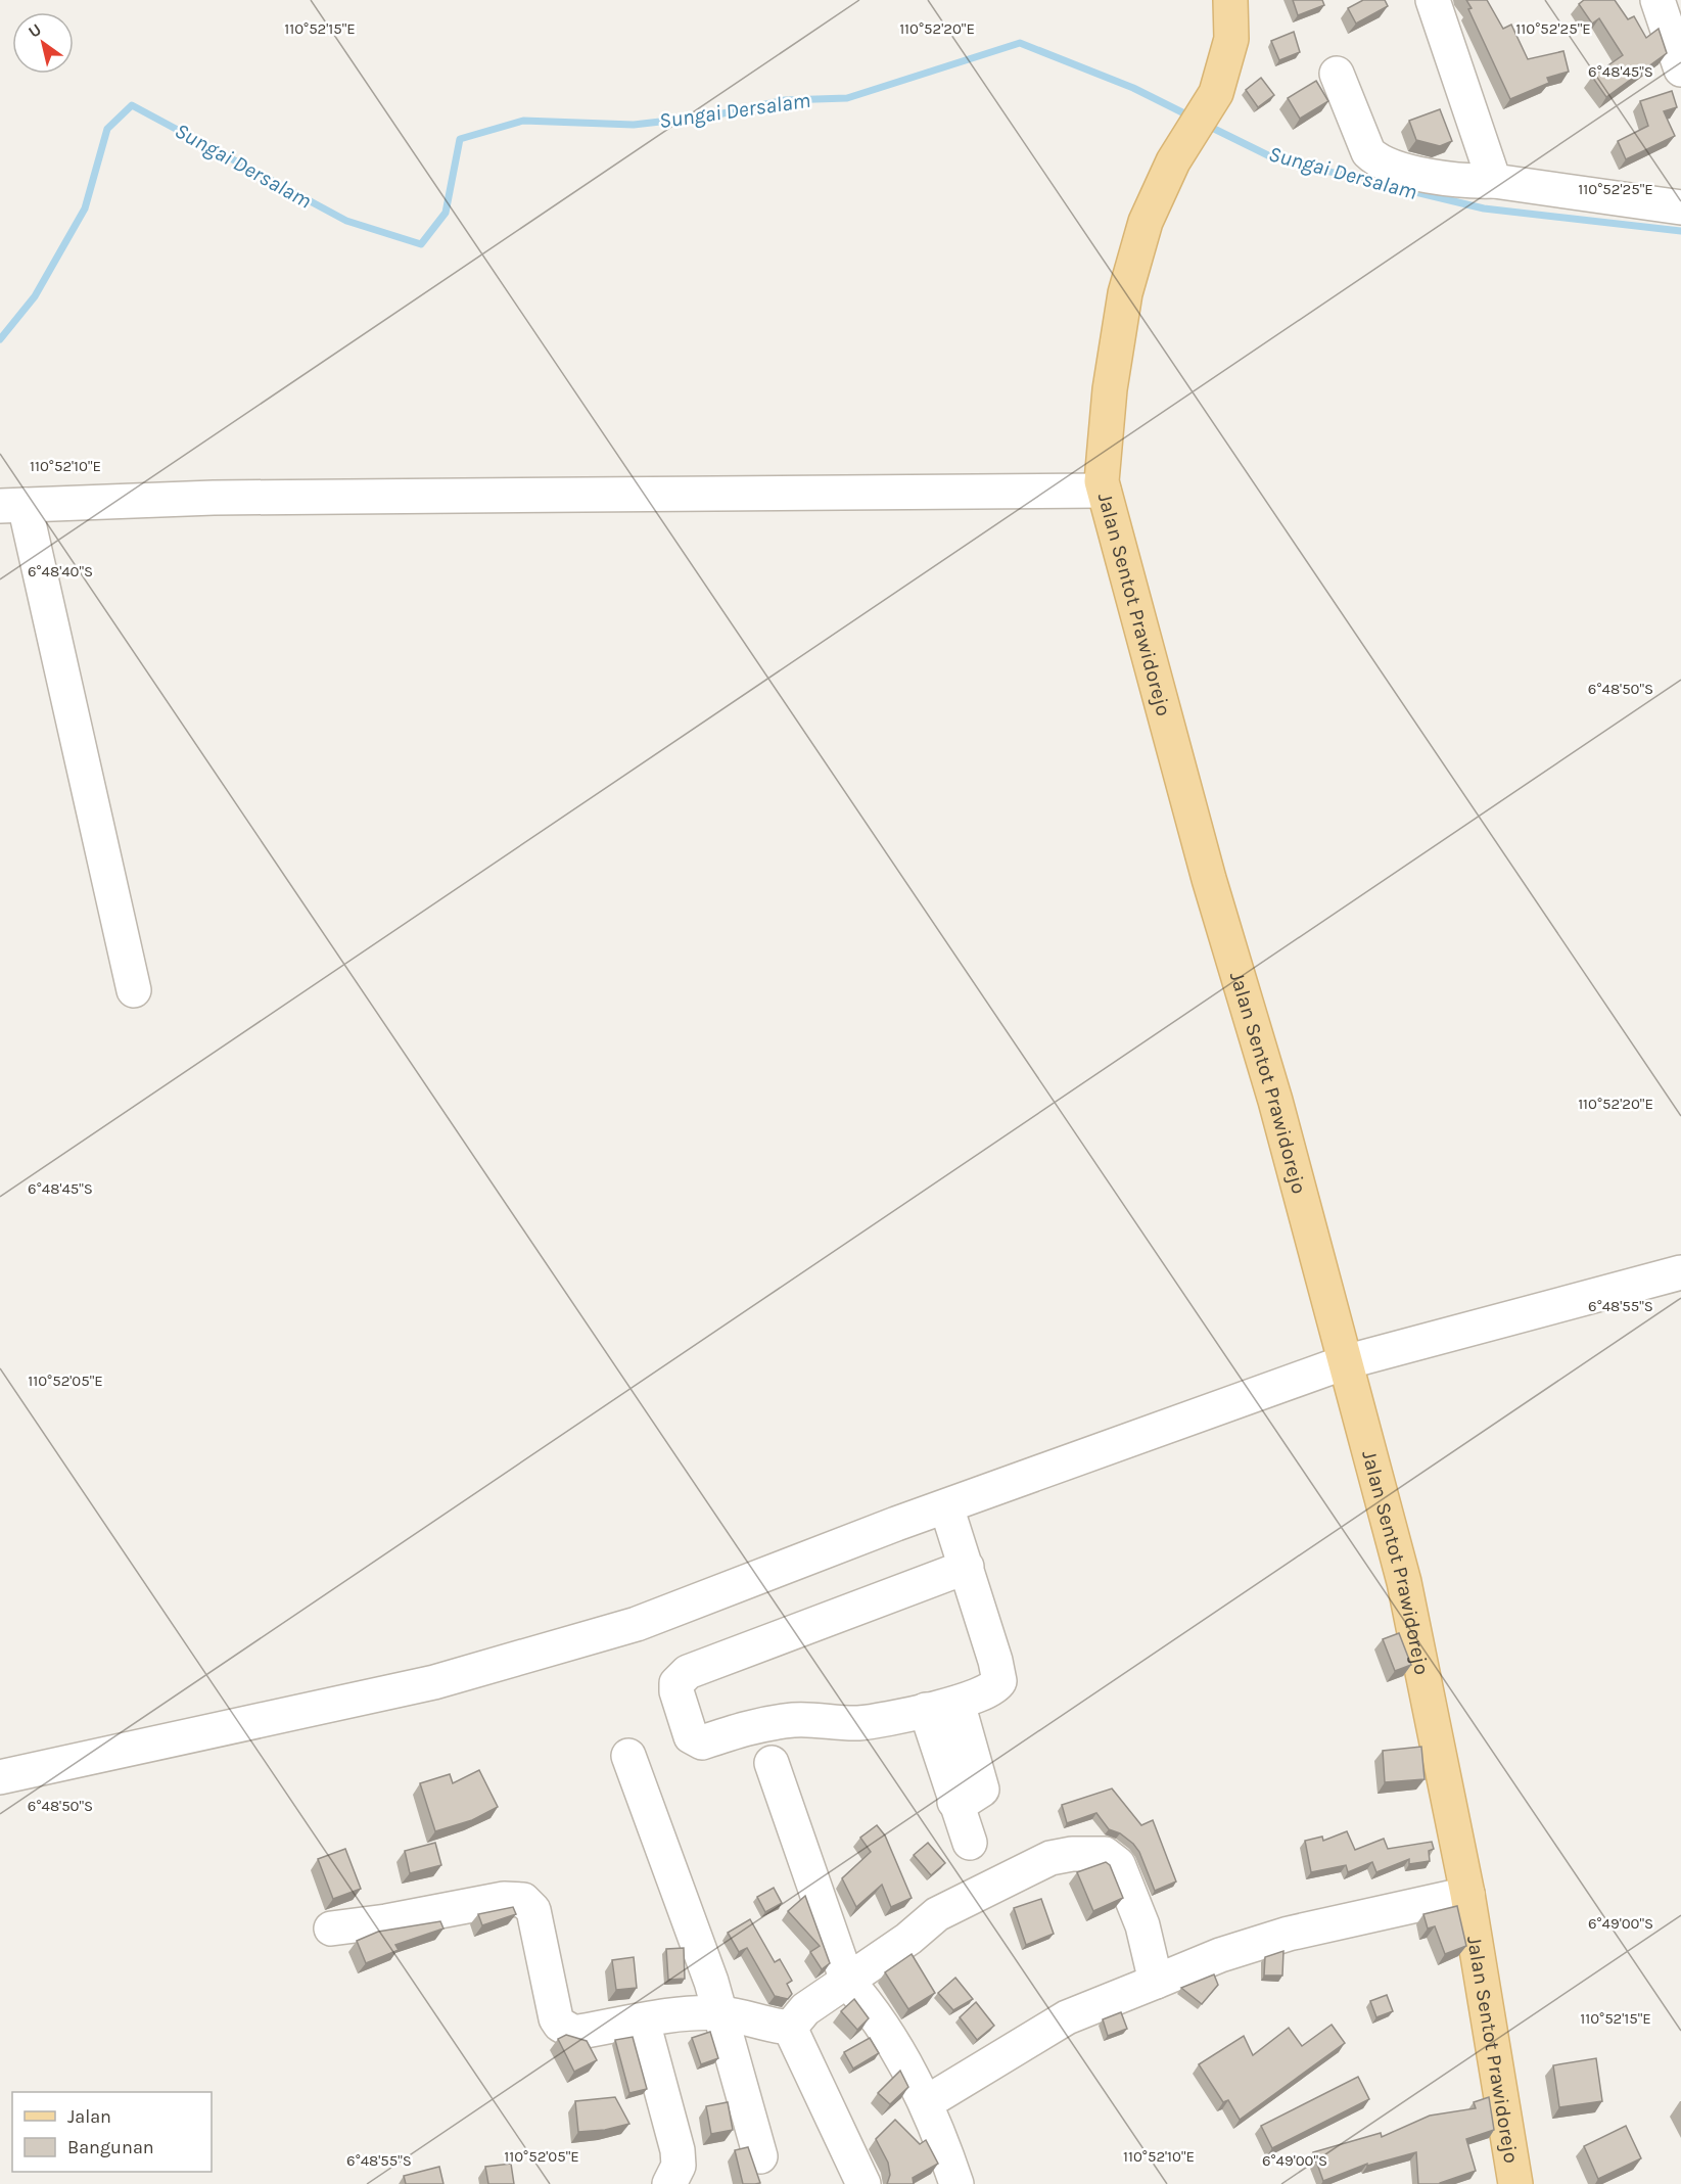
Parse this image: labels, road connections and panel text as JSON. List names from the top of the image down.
{
  "streets": {
    "main road": ["Jalan Sentot Prawidorejo"]
  },
  "water": ["Sungai Dersalam"],
  "legend": ["Jalan", "Bangunan"],
  "north": "top left",
  "coordinates": [
    "110°52'15\"E",
    "110°52'20\"E",
    "110°52'25\"E",
    "6°48'45\"S",
    "110°52'10\"E",
    "6°48'40\"S",
    "6°48'50\"S",
    "6°48'55\"S",
    "110°52'05\"E",
    "6°49'00\"S"
  ]
}
